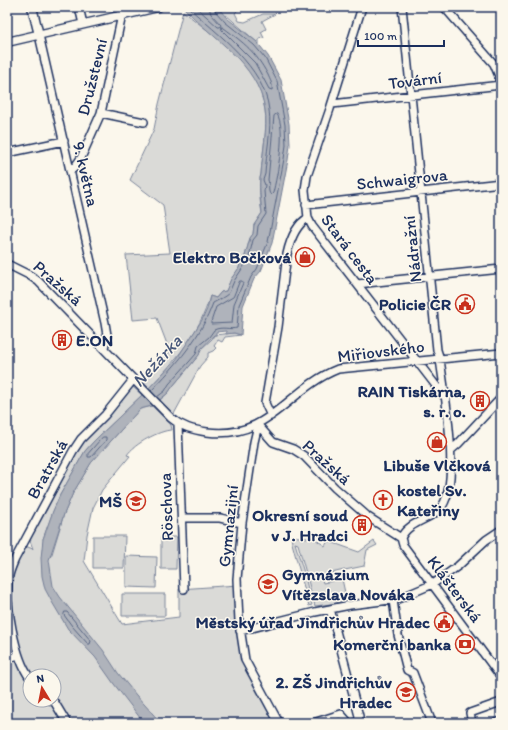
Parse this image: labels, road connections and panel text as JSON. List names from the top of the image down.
{
  "streets": {
    "main road": ["9. května"],
    "street": [
      "Družstevní",
      "Tovární",
      "Schwaigrova",
      "Stará cesta",
      "Nádražní",
      "Pražská",
      "Miřiovského",
      "Bratrská",
      "Röschova",
      "Gymnazijní",
      "Klášterská"
    ]
  },
  "crossings": [
    ["Družstevní", "9. května"],
    ["Tovární", "Stará cesta"],
    ["Tovární", "Nádražní"],
    ["9. května", "Pražská"],
    ["Schwaigrova", "Stará cesta"],
    ["Schwaigrova", "Nádražní"],
    ["Stará cesta", "Nádražní"],
    ["Stará cesta", "Miřiovského"],
    ["Nádražní", "Pražská"],
    ["Nádražní", "Miřiovského"],
    ["Nádražní", "Klášterská"],
    ["Pražská", "Miřiovského"],
    ["Pražská", "Bratrská"],
    ["Pražská", "Röschova"],
    ["Pražská", "Gymnazijní"],
    ["Pražská", "Klášterská"],
    ["Miřiovského", "Gymnazijní"]
  ],
  "water": ["Nežárka"],
  "places": {
    "shop": ["Elektro Bočková", "Libuše Vlčková"],
    "public building": ["Policie ČR", "Městský úřad Jindřichův Hradec"],
    "building": ["E.ON", "RAIN Tiskárna, s. r. o.", "Okresní soud v J. Hradci"],
    "church": ["kostel Sv. Kateřiny"],
    "school or university": ["MŠ", "Gymnázium Vítězslava Nováka", "2. ZŠ Jindřichův Hradec"],
    "bank": ["Komerční banka"]
  },
  "scale_bar": "100 m",
  "north": "top"
}
